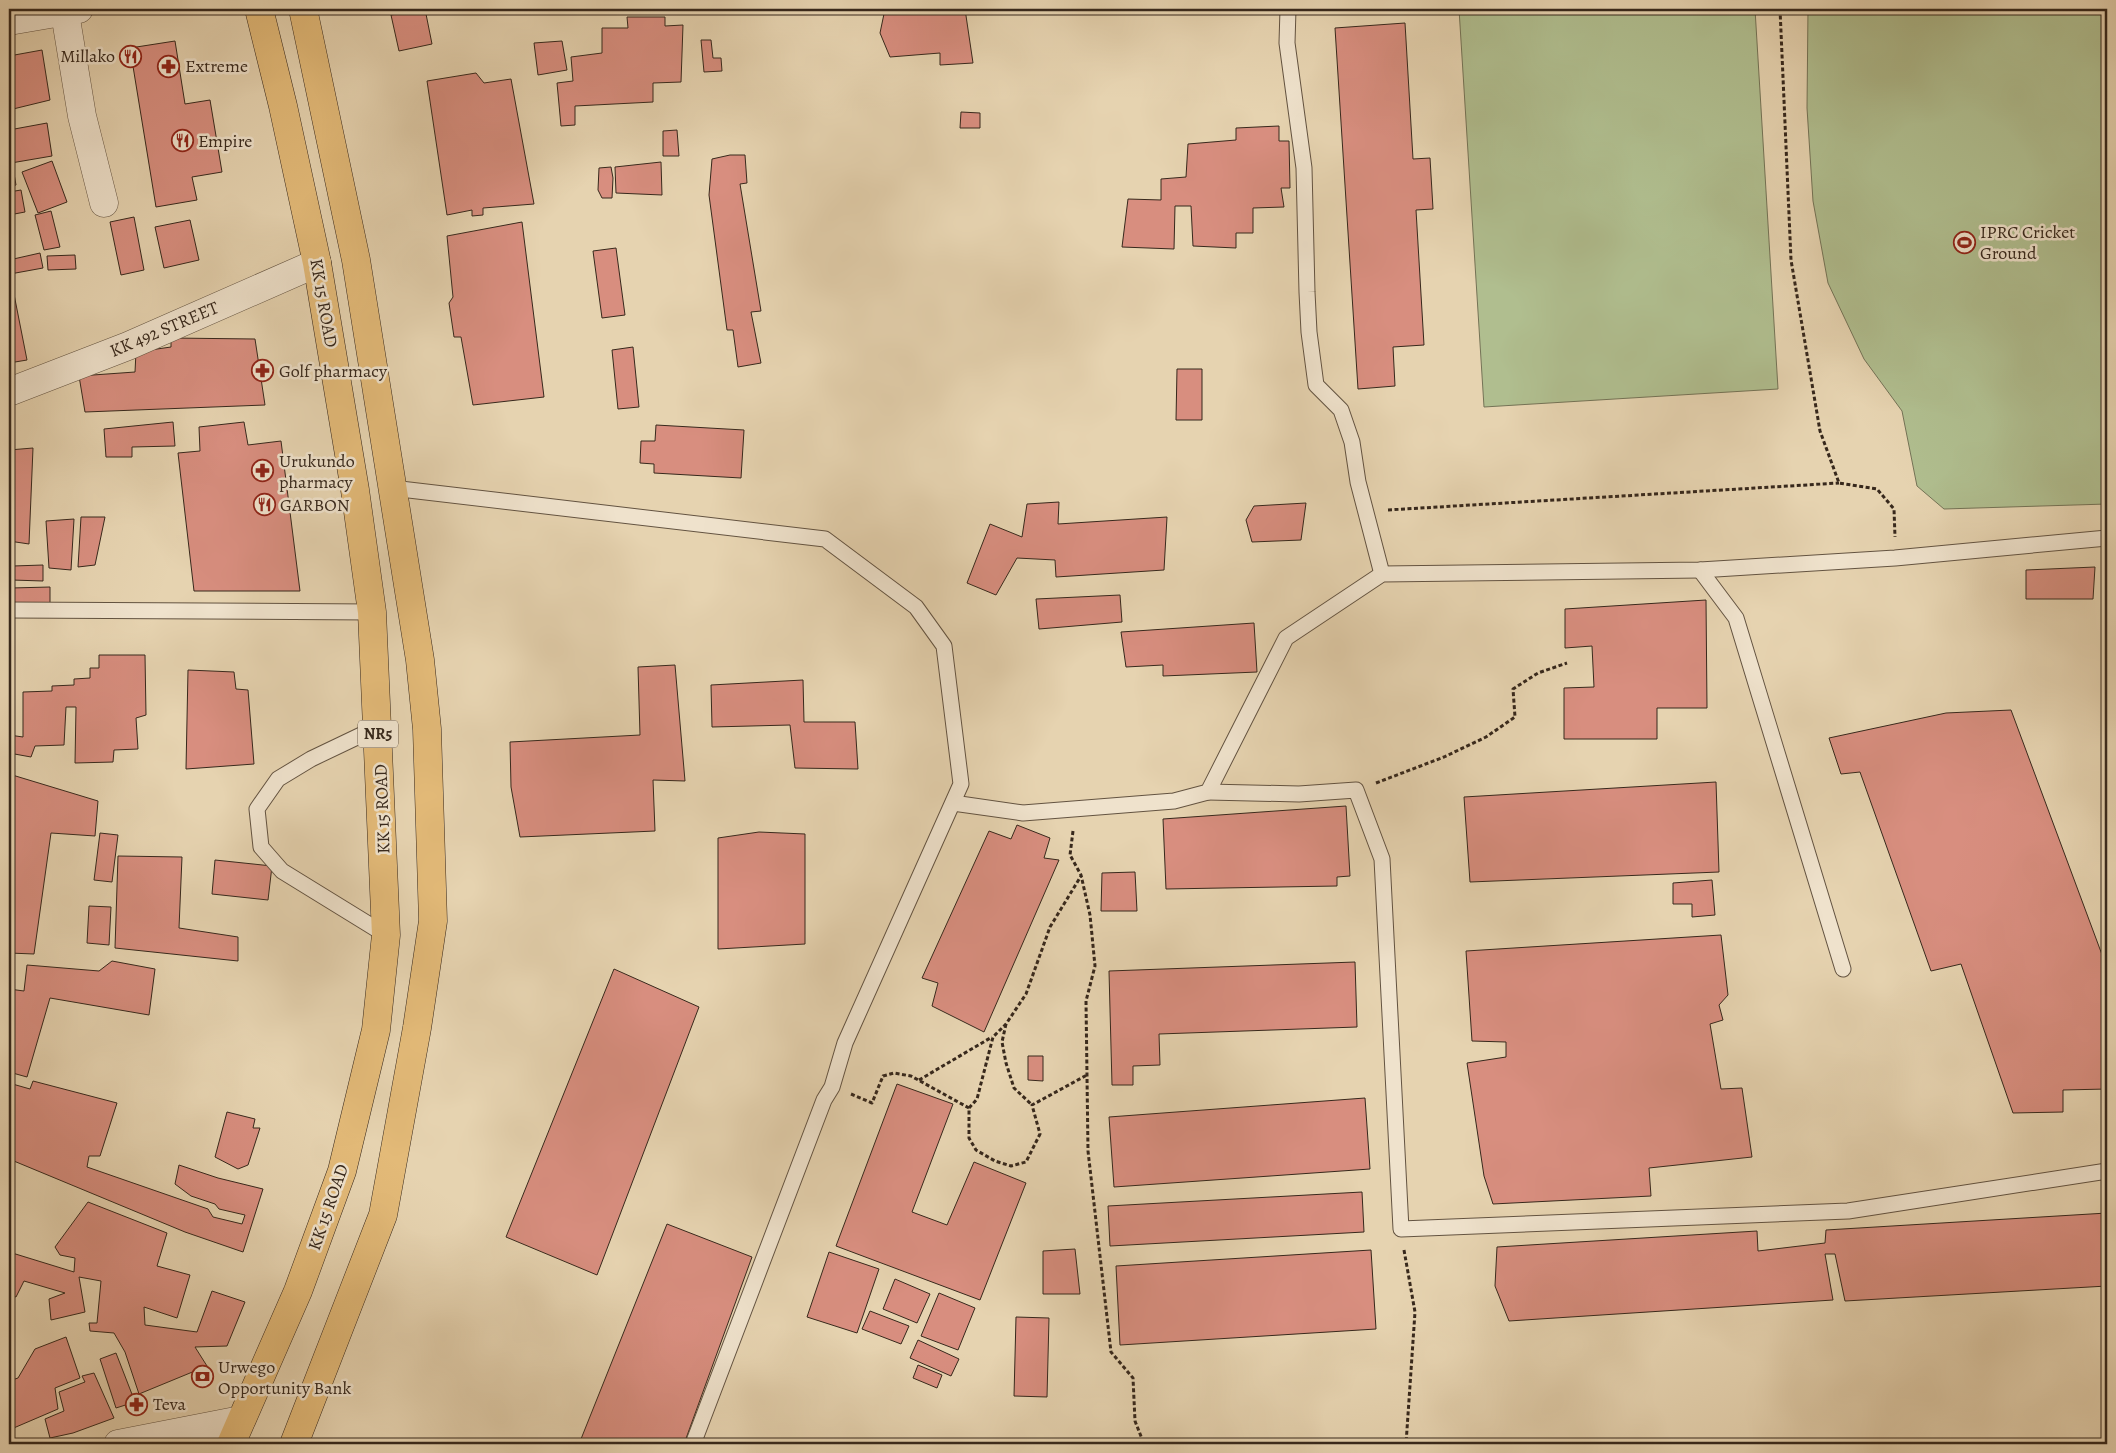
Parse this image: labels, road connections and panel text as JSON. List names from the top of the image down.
{
  "streets": {
    "highway": ["KK 15 ROAD", "NR5"],
    "street": ["KK 492 STREET"]
  },
  "crossings": [
    ["KK 15 ROAD", "KK 492 STREET"]
  ],
  "places": {
    "restaurant": ["Millako", "Empire", "GARBON"],
    "pharmacy": [
      "Extreme",
      "Golf pharmacy",
      "Urukundo pharmacy",
      "Teva"
    ],
    "sports": ["IPRC Cricket Ground"],
    "bank": ["Urwego Opportunity Bank"]
  }
}
